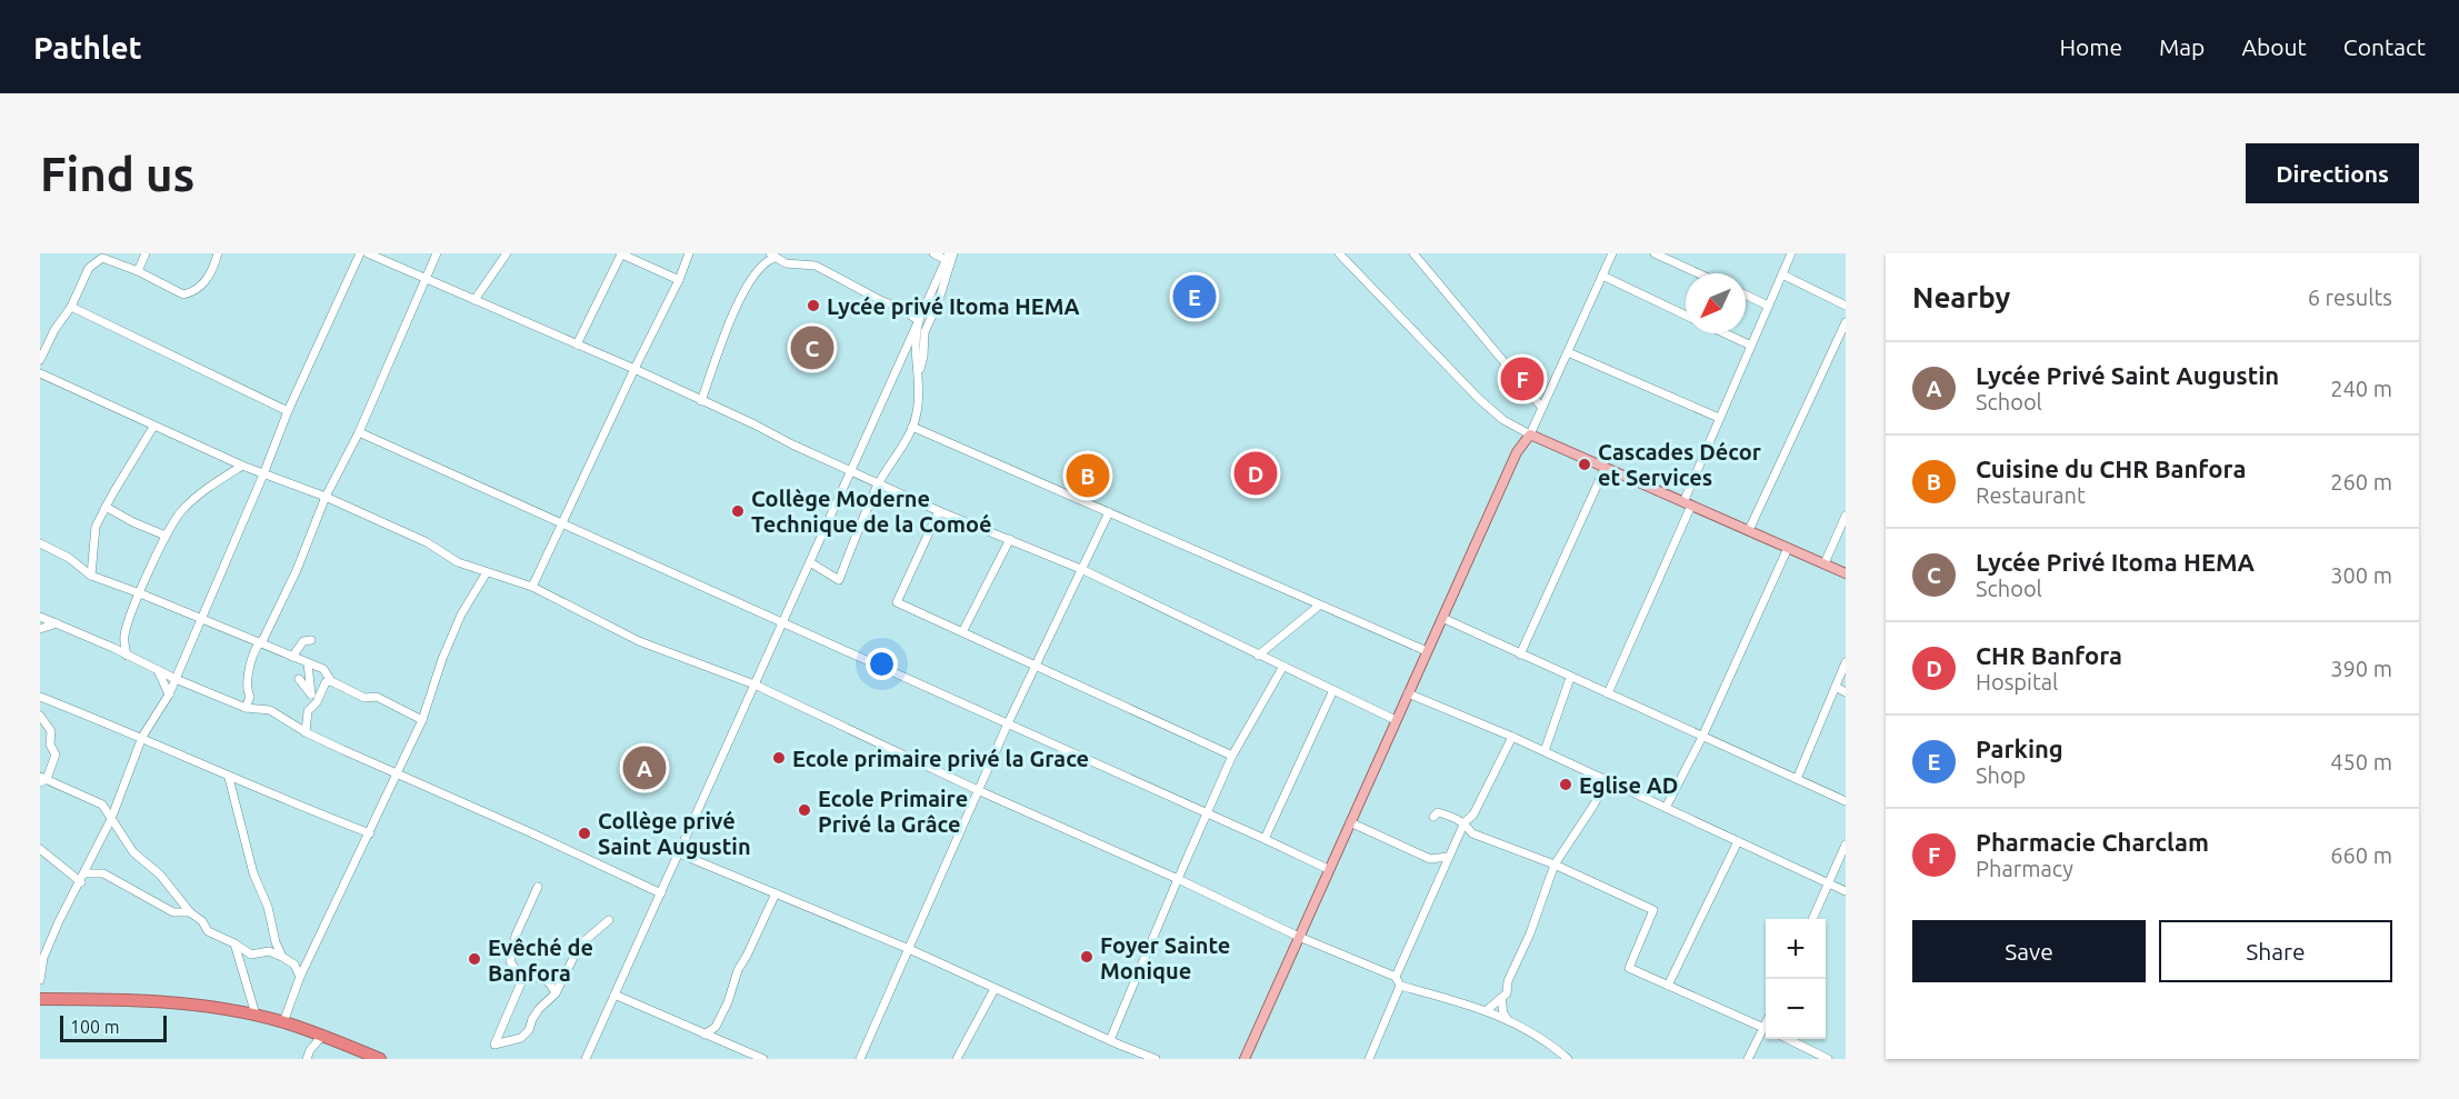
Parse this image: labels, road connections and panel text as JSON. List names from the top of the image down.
{
  "places": [
    "Lycée privé Itoma HEMA",
    "Cascades Décor et Services",
    "Collège Moderne Technique de la Comoé",
    "Ecole primaire privé la Grace",
    "Eglise AD",
    "Ecole Primaire Privé la Grâce",
    "Collège privé Saint Augustin",
    "Foyer Sainte Monique",
    "Evêché de Banfora"
  ],
  "scale_bar": "100 m",
  "north": "bottom left",
  "page": {
    "header": "Pathlet",
    "nav": [
      "Home",
      "Map",
      "About",
      "Contact"
    ],
    "buttons": [
      "Directions",
      ["Save", "Share"]
    ],
    "title": "Find us",
    "heading": ["Nearby", "6 results"],
    "pins": [
      "E",
      "C",
      "F",
      "D",
      "B",
      "A"
    ],
    "list": [
      {
        "mark": "A",
        "name": "Lycée Privé Saint Augustin",
        "note": "School",
        "value": "240 m"
      },
      {
        "mark": "B",
        "name": "Cuisine du CHR Banfora",
        "note": "Restaurant",
        "value": "260 m"
      },
      {
        "mark": "C",
        "name": "Lycée Privé Itoma HEMA",
        "note": "School",
        "value": "300 m"
      },
      {
        "mark": "D",
        "name": "CHR Banfora",
        "note": "Hospital",
        "value": "390 m"
      },
      {
        "mark": "E",
        "name": "Parking",
        "note": "Shop",
        "value": "450 m"
      },
      {
        "mark": "F",
        "name": "Pharmacie Charclam",
        "note": "Pharmacy",
        "value": "660 m"
      }
    ],
    "map_buttons": ["+", "−"],
    "scale": "100 m"
  }
}
